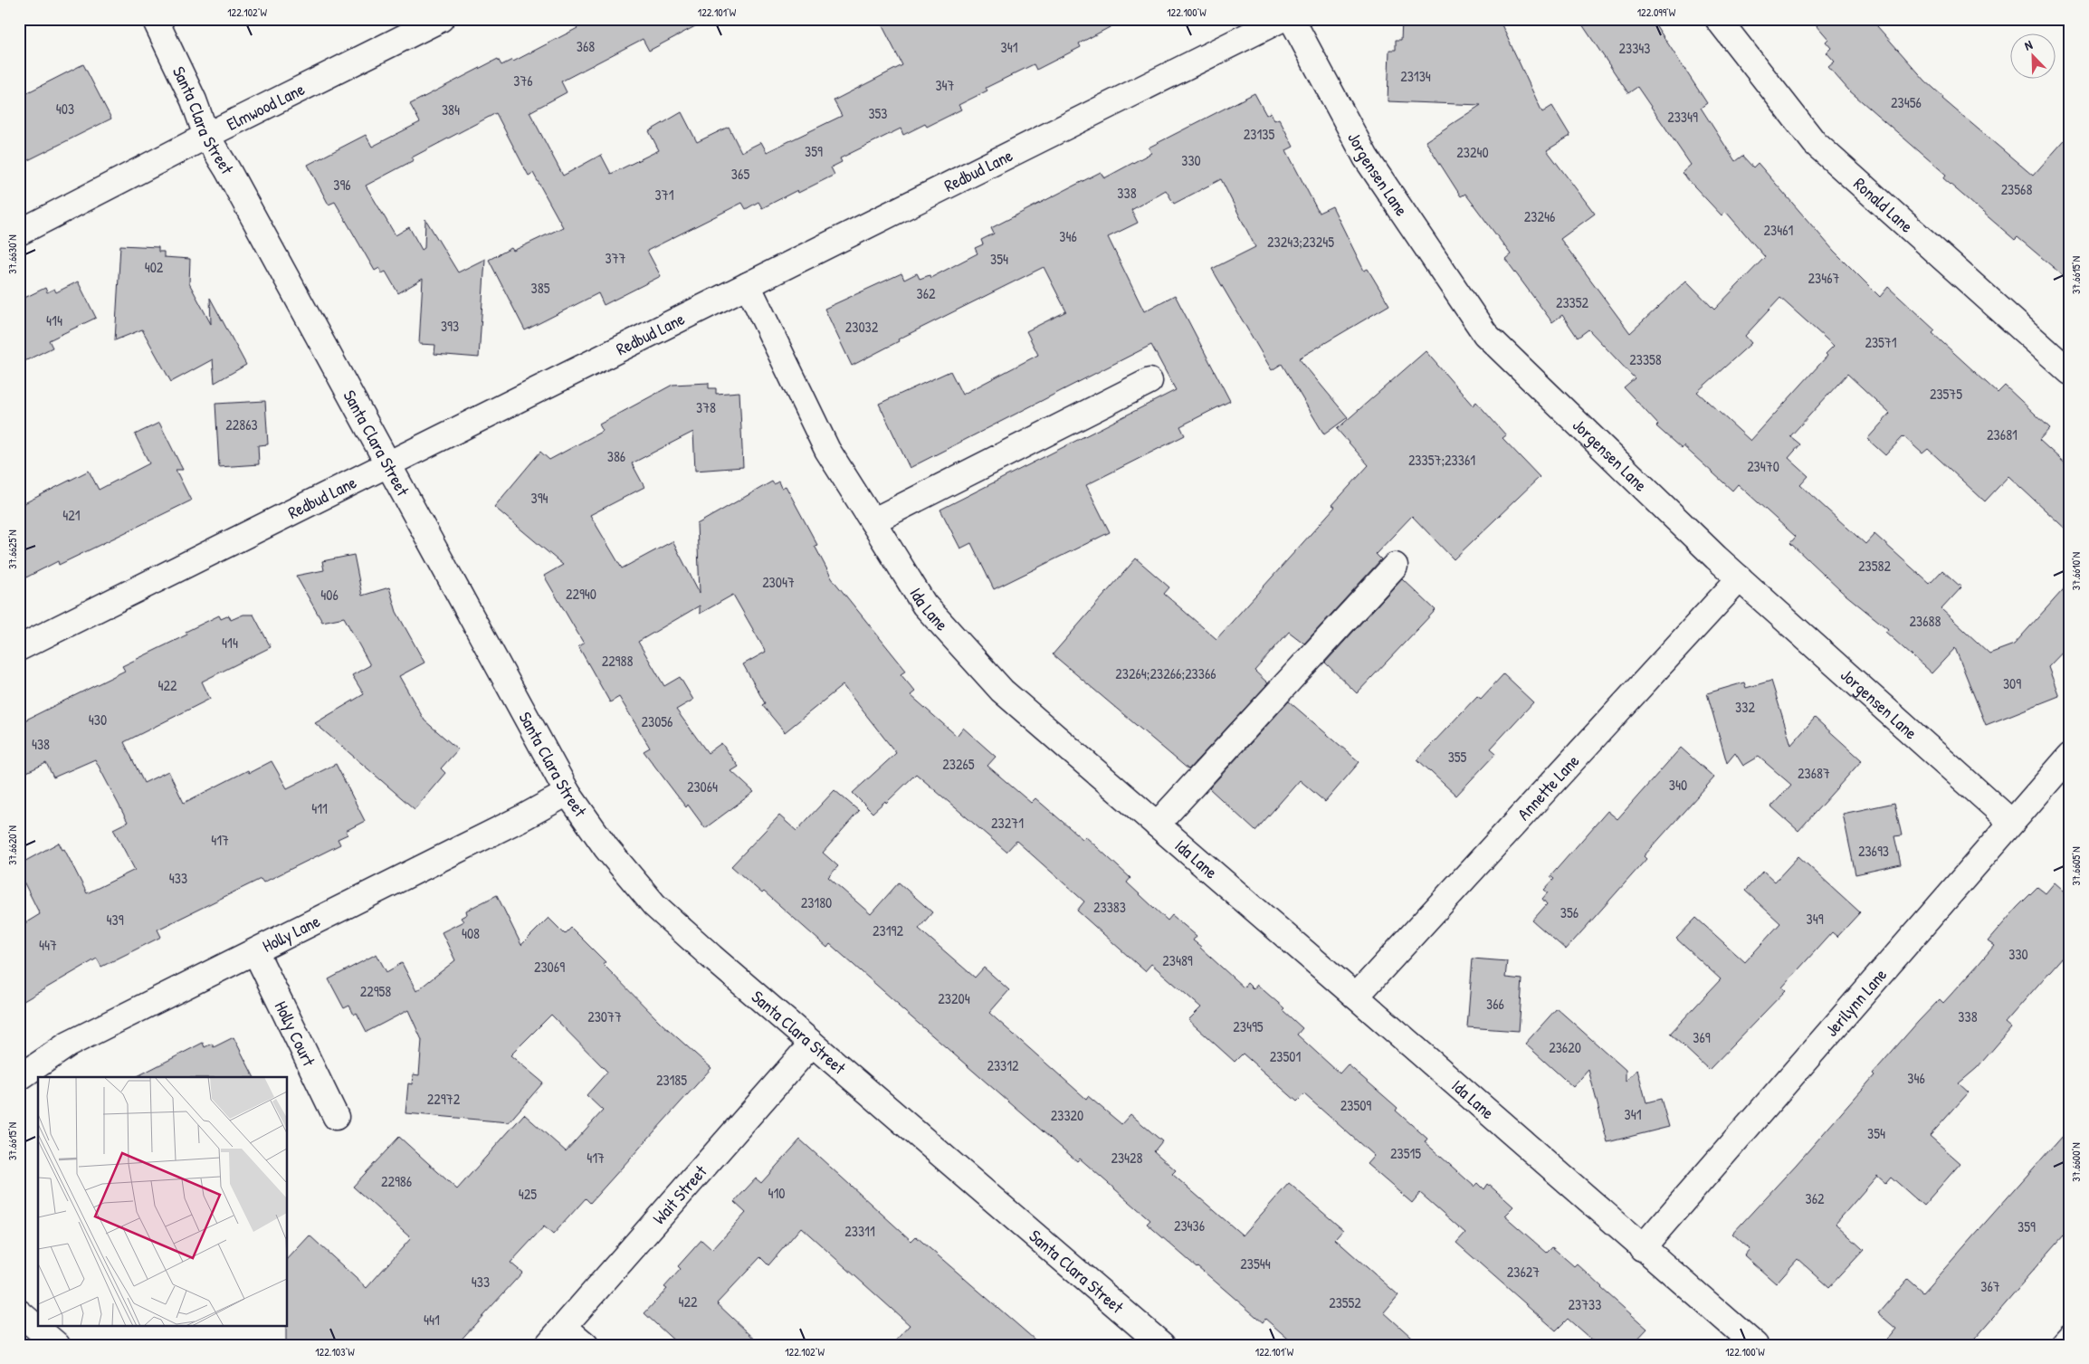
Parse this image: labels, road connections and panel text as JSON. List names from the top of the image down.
{
  "streets": {
    "street": [
      "Elmwood Lane",
      "Santa Clara Street",
      "Redbud Lane",
      "Jorgensen Lane",
      "Ronald Lane",
      "Ida Lane",
      "Annette Lane",
      "Holly Lane",
      "Jerilynn Lane",
      "Holly Court",
      "Wait Street"
    ]
  },
  "crossings": [
    ["Elmwood Lane", "Santa Clara Street"],
    ["Santa Clara Street", "Redbud Lane"],
    ["Santa Clara Street", "Holly Lane"],
    ["Santa Clara Street", "Wait Street"],
    ["Redbud Lane", "Ida Lane"],
    ["Jorgensen Lane", "Annette Lane"],
    ["Jorgensen Lane", "Jerilynn Lane"],
    ["Ida Lane", "Annette Lane"],
    ["Ida Lane", "Jerilynn Lane"],
    ["Holly Lane", "Holly Court"]
  ],
  "house_numbers": [
    "368",
    "341",
    "23343",
    "23134",
    "376",
    "347",
    "23456",
    "403",
    "384",
    "353",
    "23349",
    "23135",
    "359",
    "23240",
    "330",
    "365",
    "396",
    "23568",
    "338",
    "371",
    "23246",
    "23461",
    "346",
    "23243;23245",
    "377",
    "354",
    "402",
    "23467",
    "385",
    "362",
    "23352",
    "414",
    "393",
    "23032",
    "23571",
    "23358",
    "23575",
    "378",
    "22863",
    "23681",
    "386",
    "23357;23361",
    "23470",
    "394",
    "421",
    "23582",
    "23047",
    "22940",
    "406",
    "23688",
    "414",
    "22988",
    "23264;23266;23366",
    "309",
    "422",
    "332",
    "430",
    "23056",
    "438",
    "355",
    "23265",
    "23687",
    "340",
    "23064",
    "411",
    "23271",
    "417",
    "23693",
    "433",
    "23180",
    "23383",
    "356",
    "349",
    "439",
    "23192",
    "408",
    "447",
    "330",
    "23489",
    "23069",
    "22958",
    "23204",
    "366",
    "23077",
    "338",
    "23495",
    "369",
    "23620",
    "23501",
    "23312",
    "346",
    "23185",
    "22972",
    "23509",
    "341",
    "23320",
    "354",
    "23515",
    "417",
    "23428",
    "22986",
    "410",
    "425",
    "362",
    "23436",
    "359",
    "23311",
    "23544",
    "23627",
    "433",
    "367",
    "422",
    "23552",
    "23733",
    "441"
  ],
  "north": "top left",
  "coordinates": [
    "122.102°W",
    "122.101°W",
    "122.100°W",
    "122.099°W",
    "37.6630°N",
    "37.6615°N",
    "37.6625°N",
    "37.6610°N",
    "37.6620°N",
    "37.6605°N",
    "37.6600°N",
    "122.103°W"
  ]
}
